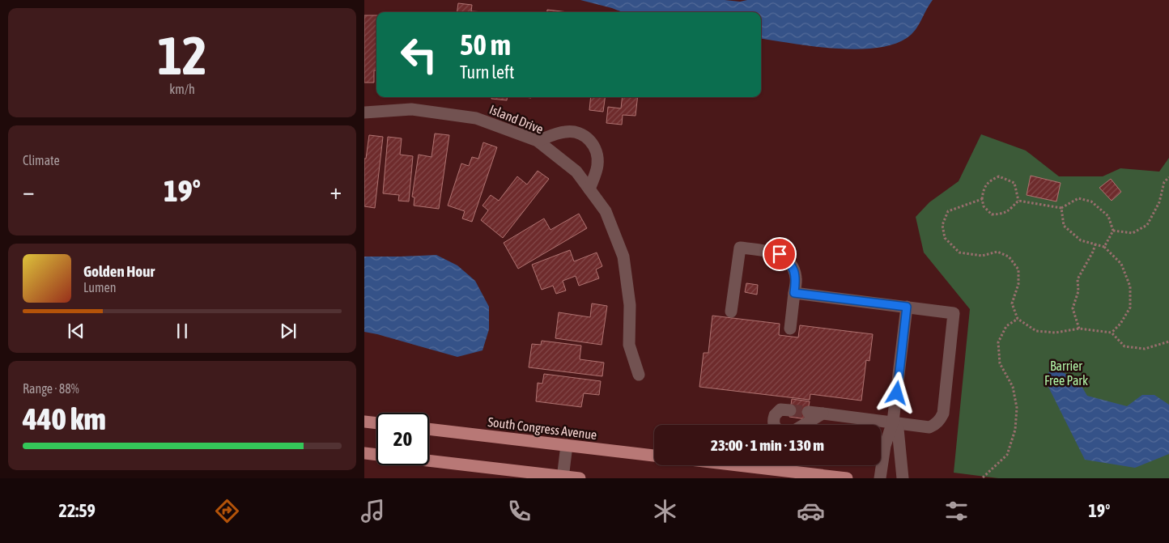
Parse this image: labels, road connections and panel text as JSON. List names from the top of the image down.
{
  "streets": {
    "main road": ["South Congress Avenue"],
    "street": ["Island Drive"]
  },
  "parks": ["Barrier Free Park"],
  "page": {
    "tile": [
      ["12", "km/h"],
      "Climate",
      ["Range · 88%", "440 km"]
    ],
    "turn": ["50 m", "Turn left"],
    "heat": ["−", "19°", "+"],
    "song": ["Golden Hour", "Lumen"],
    "limit": "20",
    "trip": "23:00 · 1 min · 130 m",
    "tabs": ["22:59", "19°"]
  }
}
